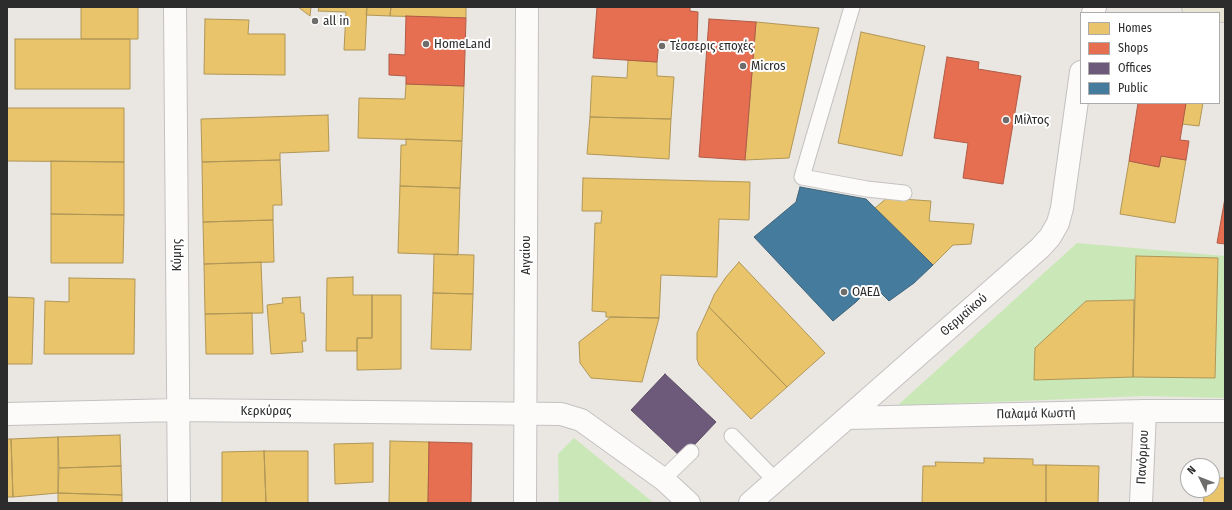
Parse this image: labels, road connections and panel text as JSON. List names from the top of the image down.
{
  "streets": {
    "street": [
      "Κύμης",
      "Αιγαίου",
      "Θερμαϊκού",
      "Κερκύρας",
      "Παλαμά Κωστή",
      "Πανόρμου"
    ]
  },
  "crossings": [
    ["Κύμης", "Κερκύρας"],
    ["Αιγαίου", "Κερκύρας"],
    ["Θερμαϊκού", "Παλαμά Κωστή"],
    ["Παλαμά Κωστή", "Πανόρμου"]
  ],
  "places": [
    "all in",
    "HomeLand",
    "Τέσσερις εποχές",
    "Micros",
    "Μίλτος",
    "ΟΑΕΔ"
  ],
  "legend": [
    "Homes",
    "Shops",
    "Offices",
    "Public"
  ],
  "north": "top left"
}
